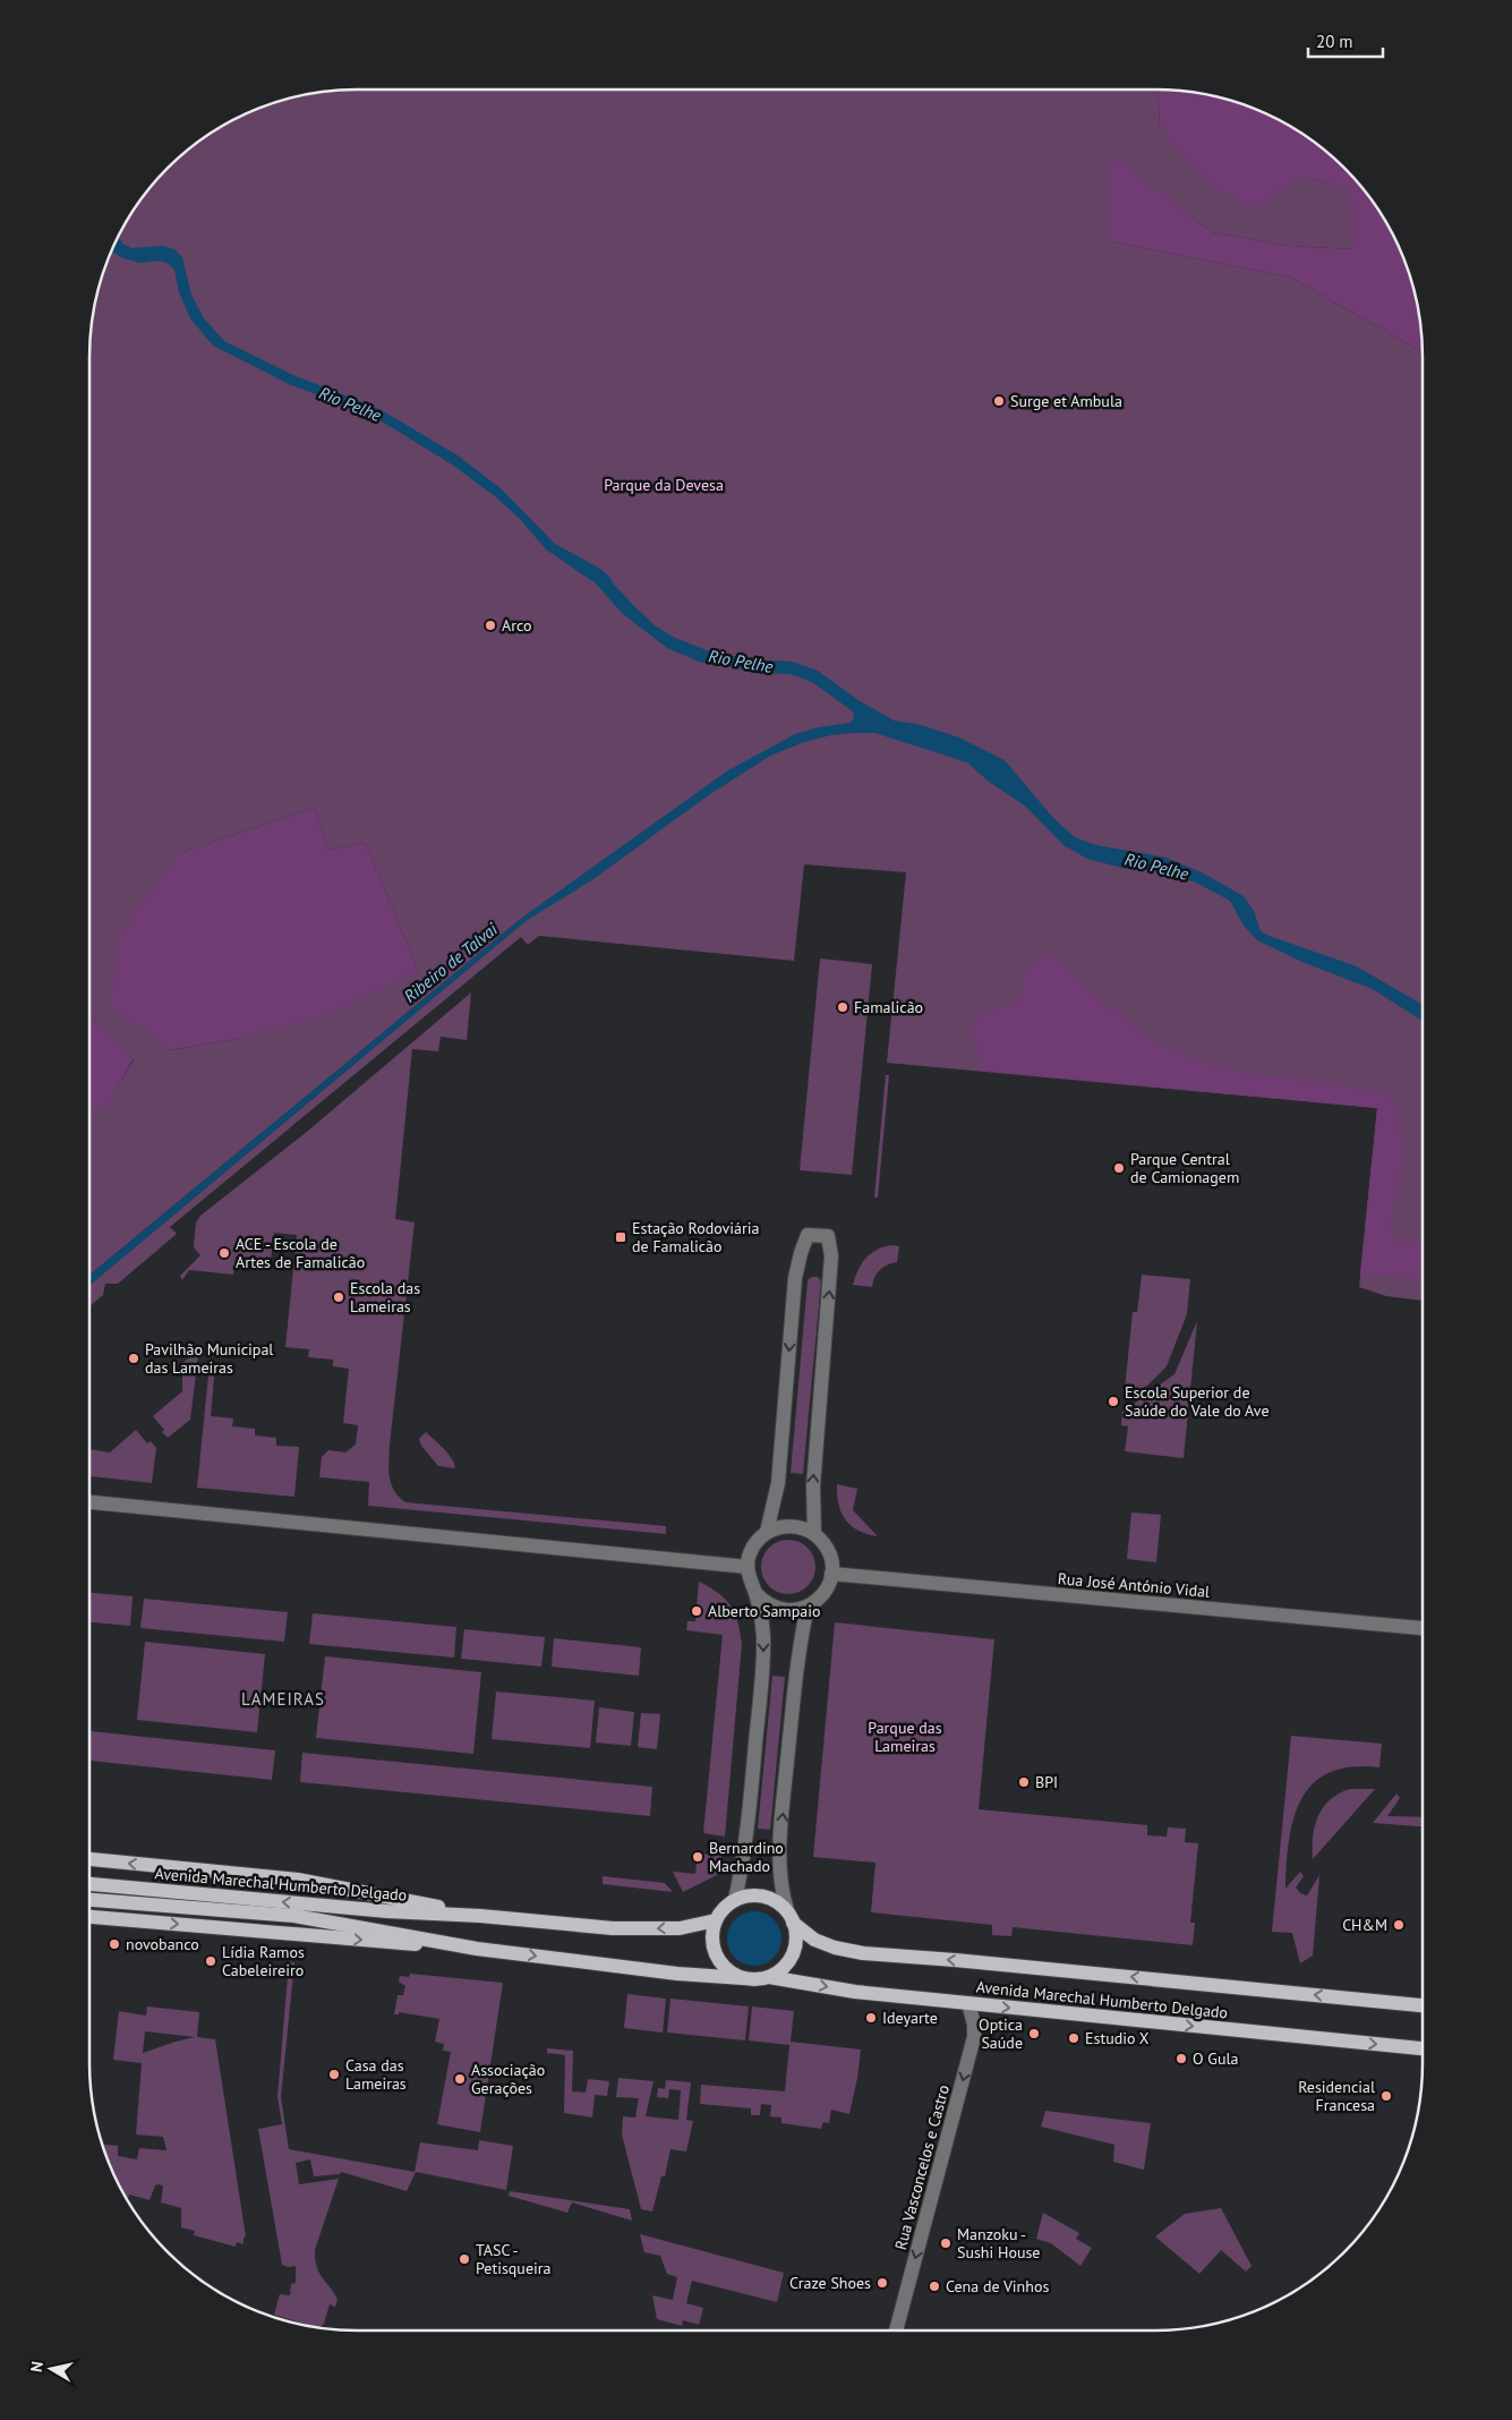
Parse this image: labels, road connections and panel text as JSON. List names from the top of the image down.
{
  "streets": {
    "main road": ["Avenida Marechal Humberto Delgado"],
    "street": ["Rua José António Vidal", "Rua Vasconcelos e Castro"]
  },
  "crossings": [
    ["Avenida Marechal Humberto Delgado", "Rua Vasconcelos e Castro"]
  ],
  "one_way": ["Rua Vasconcelos e Castro"],
  "districts": ["LAMEIRAS"],
  "water": ["Rio Pelhe", "Ribeiro de Talvai"],
  "parks": ["Parque da Devesa", "Parque das Lameiras"],
  "places": {
    "other": [
      "Surge et Ambula",
      "Arco",
      "Famalicão",
      "Parque Central de Camionagem",
      "ACE - Escola de Artes de Famalicão",
      "Escola das Lameiras",
      "Pavilhão Municipal das Lameiras",
      "Escola Superior de Saúde do Vale do Ave",
      "Alberto Sampaio",
      "BPI",
      "Bernardino Machado",
      "CH&M",
      "novobanco",
      "Lídia Ramos Cabeleireiro",
      "Ideyarte",
      "Optica Saúde",
      "Estudio X",
      "O Gula",
      "Casa das Lameiras",
      "Associação Gerações",
      "Residencial Francesa",
      "Manzoku - Sushi House",
      "TASC - Petisqueira",
      "Craze Shoes",
      "Cena de Vinhos"
    ],
    "transit": ["Estação Rodoviária de Famalicão"]
  },
  "scale_bar": "20 m",
  "north": "left"
}
